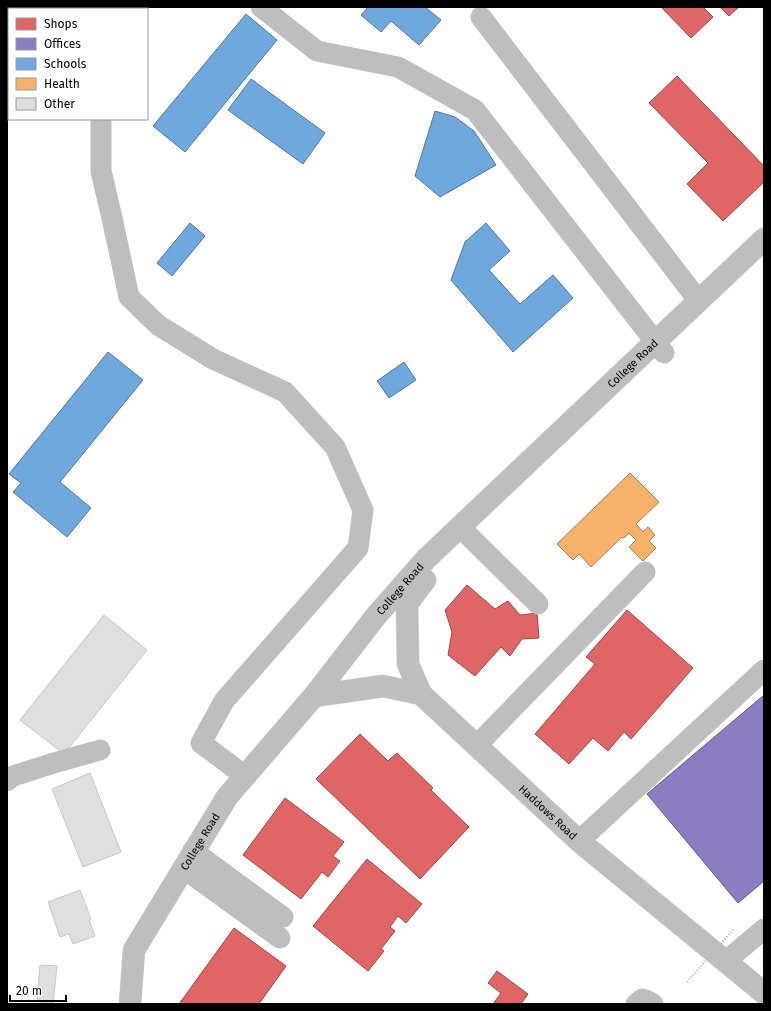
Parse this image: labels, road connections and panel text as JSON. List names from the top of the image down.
{
  "streets": {
    "main road": ["College Road", "Haddows Road"]
  },
  "crossings": [
    ["College Road", "Haddows Road"]
  ],
  "legend": [
    "Shops",
    "Offices",
    "Schools",
    "Health",
    "Other"
  ],
  "scale_bar": "20 m"
}
